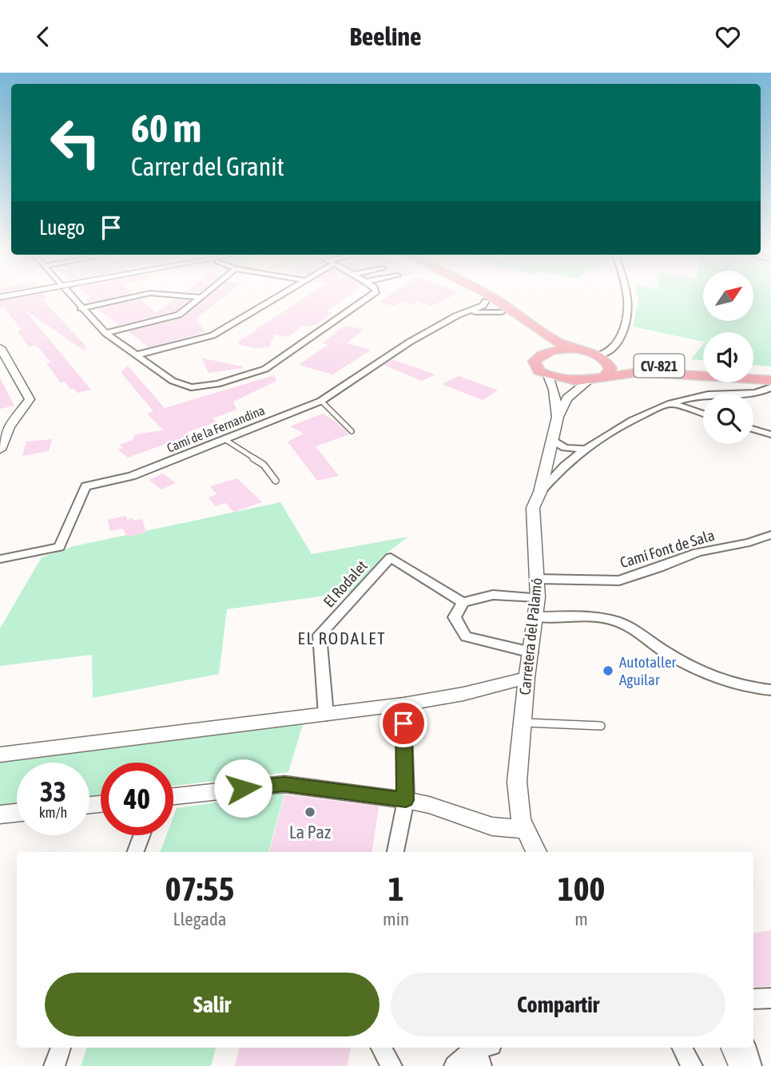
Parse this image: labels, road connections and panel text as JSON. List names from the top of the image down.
{
  "streets": {
    "main road": ["CV-821"],
    "street": [
      "Camí de la Fernandina",
      "Camí Font de Sala",
      "El Rodalet",
      "Carretera del Palamó"
    ]
  },
  "crossings": [
    ["CV-821", "Carretera del Palamó"],
    ["Camí Font de Sala", "Carretera del Palamó"]
  ],
  "districts": ["EL RODALET"],
  "places": ["Autotaller Aguilar", "La Paz"],
  "north": "top right",
  "page": {
    "header": "Beeline",
    "turn": ["60 m", "Carrer del Granit"],
    "then": "Luego",
    "speed": "33 km/h",
    "limit": "40",
    "eta": [
      "07:55",
      "Llegada",
      "1",
      "min",
      "100",
      "m"
    ],
    "buttons": ["Salir", "Compartir"]
  }
}
